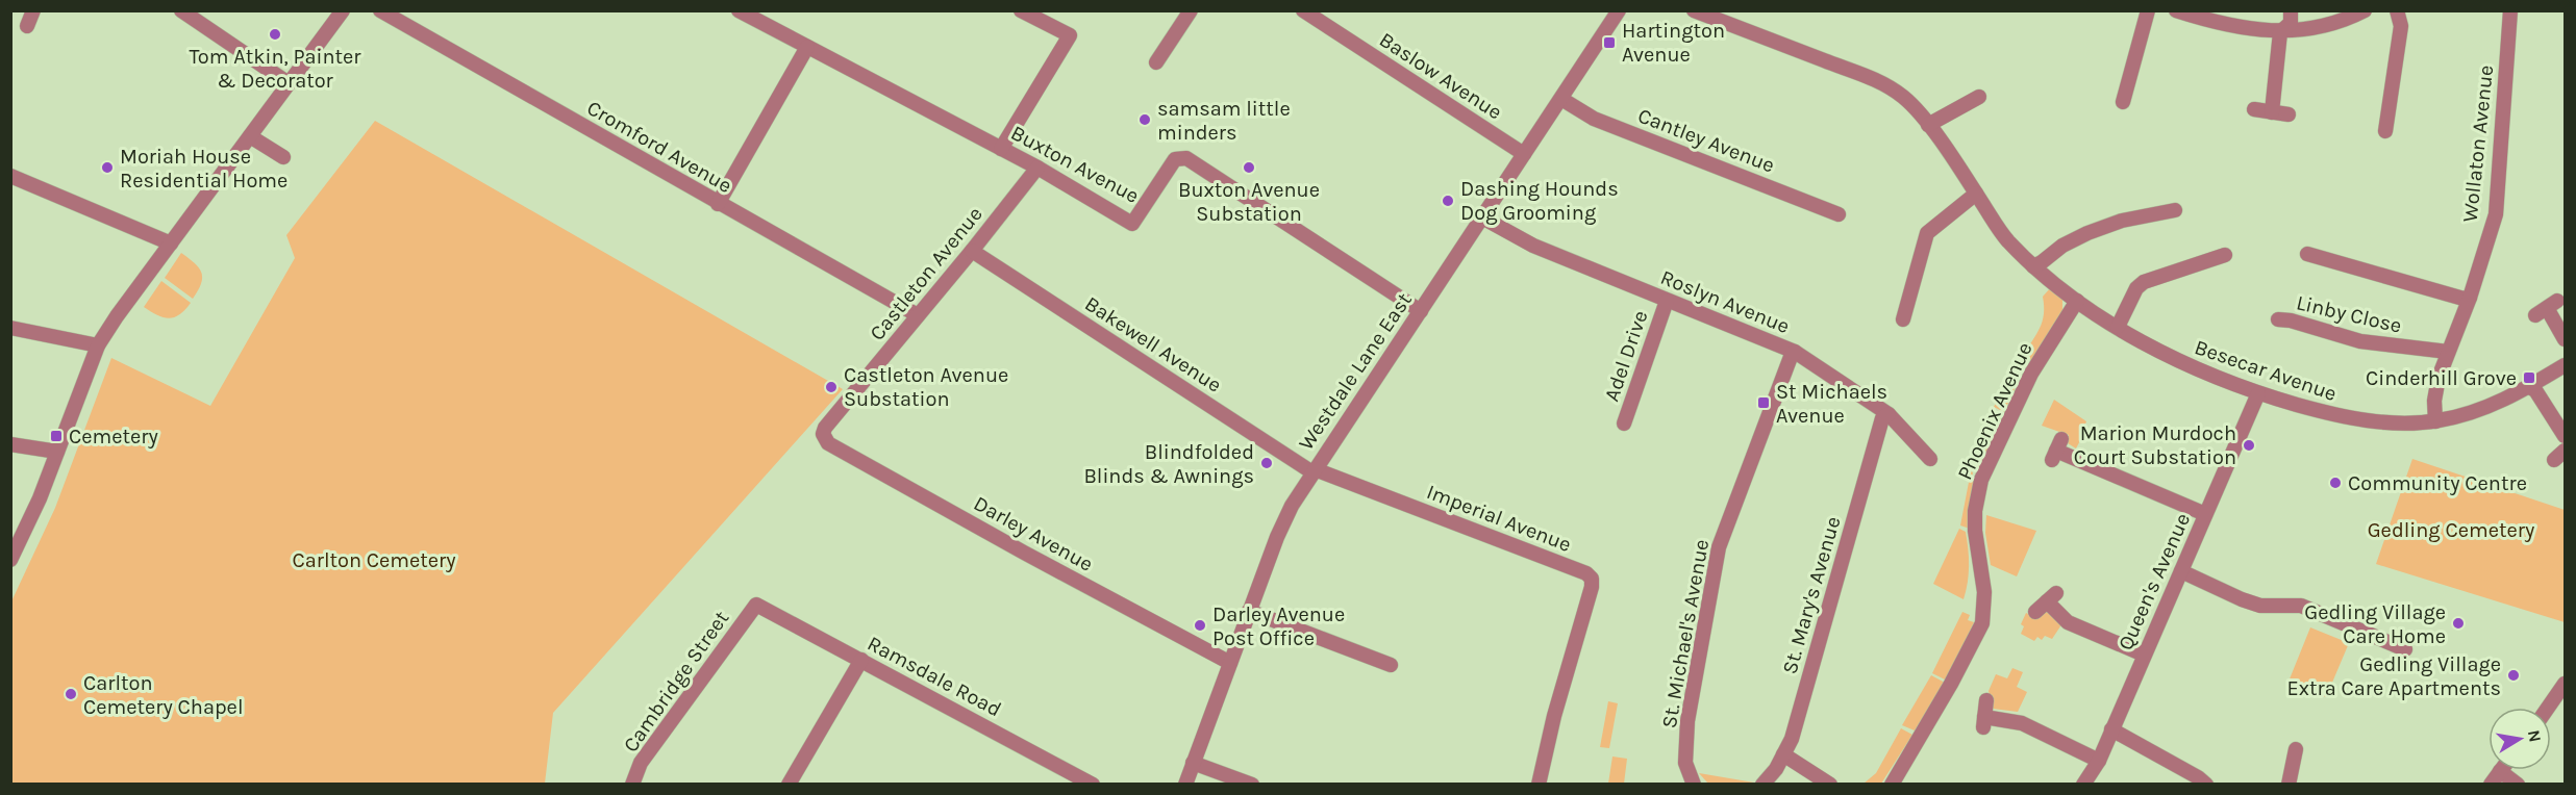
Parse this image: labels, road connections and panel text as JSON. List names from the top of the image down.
{
  "streets": {
    "street": [
      "Baslow Avenue",
      "Cantley Avenue",
      "Wollaton Avenue",
      "Cromford Avenue",
      "Buxton Avenue",
      "Castleton Avenue",
      "Roslyn Avenue",
      "Linby Close",
      "Bakewell Avenue",
      "Adel Drive",
      "Besecar Avenue",
      "Westdale Lane East",
      "Phoenix Avenue",
      "Imperial Avenue",
      "Darley Avenue",
      "Queen's Avenue",
      "St. Mary's Avenue",
      "St. Michael's Avenue",
      "Ramsdale Road",
      "Cambridge Street"
    ]
  },
  "crossings": [
    ["Baslow Avenue", "Westdale Lane East"],
    ["Cantley Avenue", "Westdale Lane East"],
    ["Wollaton Avenue", "Linby Close"],
    ["Wollaton Avenue", "Besecar Avenue"],
    ["Cromford Avenue", "Castleton Avenue"],
    ["Buxton Avenue", "Castleton Avenue"],
    ["Buxton Avenue", "Westdale Lane East"],
    ["Castleton Avenue", "Bakewell Avenue"],
    ["Castleton Avenue", "Darley Avenue"],
    ["Roslyn Avenue", "Adel Drive"],
    ["Roslyn Avenue", "Westdale Lane East"],
    ["Roslyn Avenue", "St. Mary's Avenue"],
    ["Roslyn Avenue", "St. Michael's Avenue"],
    ["Bakewell Avenue", "Westdale Lane East"],
    ["Bakewell Avenue", "Imperial Avenue"],
    ["Besecar Avenue", "Phoenix Avenue"],
    ["Besecar Avenue", "Queen's Avenue"],
    ["Westdale Lane East", "Imperial Avenue"],
    ["Westdale Lane East", "Darley Avenue"],
    ["Ramsdale Road", "Cambridge Street"]
  ],
  "parks": ["Gedling Cemetery", "Carlton Cemetery"],
  "places": {
    "other": [
      "Tom Atkin, Painter & Decorator",
      "samsam little minders",
      "Moriah House Residential Home",
      "Buxton Avenue Substation",
      "Dashing Hounds Dog Grooming",
      "Castleton Avenue Substation",
      "Marion Murdoch Court Substation",
      "Blindfolded Blinds & Awnings",
      "Community Centre",
      "Gedling Village Care Home",
      "Darley Avenue Post Office",
      "Gedling Village Extra Care Apartments",
      "Carlton Cemetery Chapel"
    ],
    "transit": [
      "Hartington Avenue",
      "Cinderhill Grove",
      "St Michaels Avenue",
      "Cemetery"
    ]
  },
  "north": "right"
}
